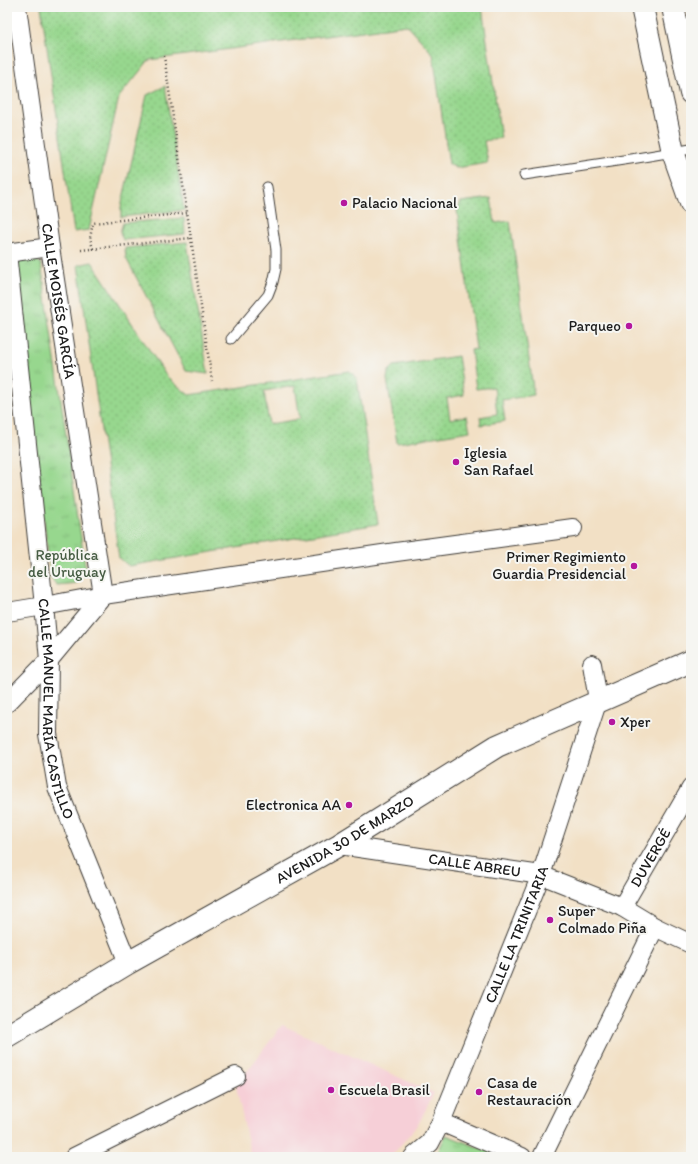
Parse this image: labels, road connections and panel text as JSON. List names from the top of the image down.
{
  "streets": {
    "main road": ["AVENIDA 30 DE MARZO"],
    "street": [
      "CALLE MOISÉS GARCÍA",
      "CALLE MANUEL MARÍA CASTILLO",
      "DUVERGÉ",
      "CALLE ABREU",
      "CALLE LA TRINITARIA"
    ]
  },
  "crossings": [
    ["CALLE MANUEL MARÍA CASTILLO", "AVENIDA 30 DE MARZO"],
    ["AVENIDA 30 DE MARZO", "CALLE ABREU"],
    ["AVENIDA 30 DE MARZO", "CALLE LA TRINITARIA"],
    ["DUVERGÉ", "CALLE ABREU"],
    ["CALLE ABREU", "CALLE LA TRINITARIA"]
  ],
  "parks": ["República del Uruguay"],
  "places": [
    "Palacio Nacional",
    "Parqueo",
    "Iglesia San Rafael",
    "Primer Regimiento Guardia Presidencial",
    "Xper",
    "Electronica AA",
    "Super Colmado Piña",
    "Escuela Brasil",
    "Casa de Restauración"
  ]
}
